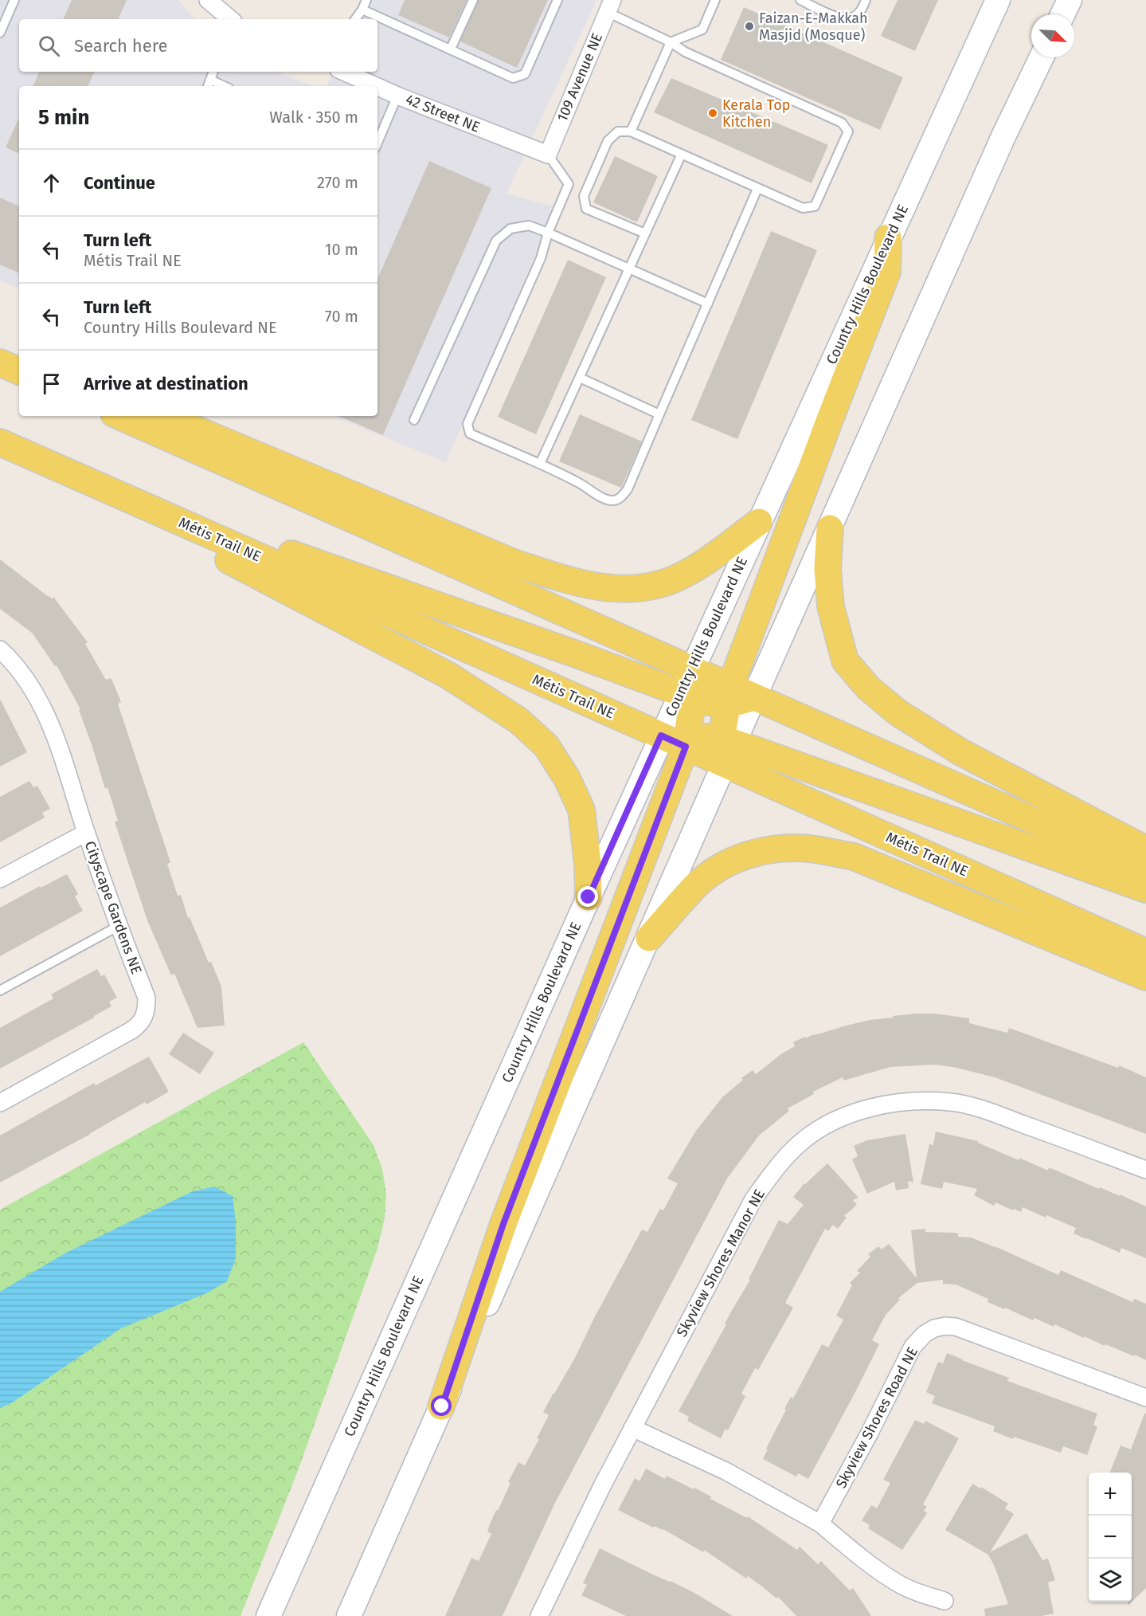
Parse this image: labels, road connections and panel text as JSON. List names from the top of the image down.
{
  "streets": {
    "main road": ["Country Hills Boulevard NE", "Métis Trail NE"],
    "street": [
      "109 Avenue NE",
      "42 Street NE",
      "Cityscape Gardens NE",
      "Skyview Shores Manor NE",
      "Skyview Shores Road NE"
    ]
  },
  "crossings": [
    ["109 Avenue NE", "42 Street NE"],
    ["Country Hills Boulevard NE", "Métis Trail NE"]
  ],
  "places": ["Faizan-E-Makkah Masjid (Mosque)", "Kerala Top Kitchen"],
  "north": "bottom right",
  "page": {
    "search": "Search here",
    "heading": ["5 min", "Walk · 350 m"],
    "list": [
      ["Continue", "270 m"],
      ["Turn left", "Métis Trail NE", "10 m"],
      ["Turn left", "Country Hills Boulevard NE", "70 m"],
      "Arrive at destination"
    ],
    "map_buttons": ["+", "−"]
  }
}
